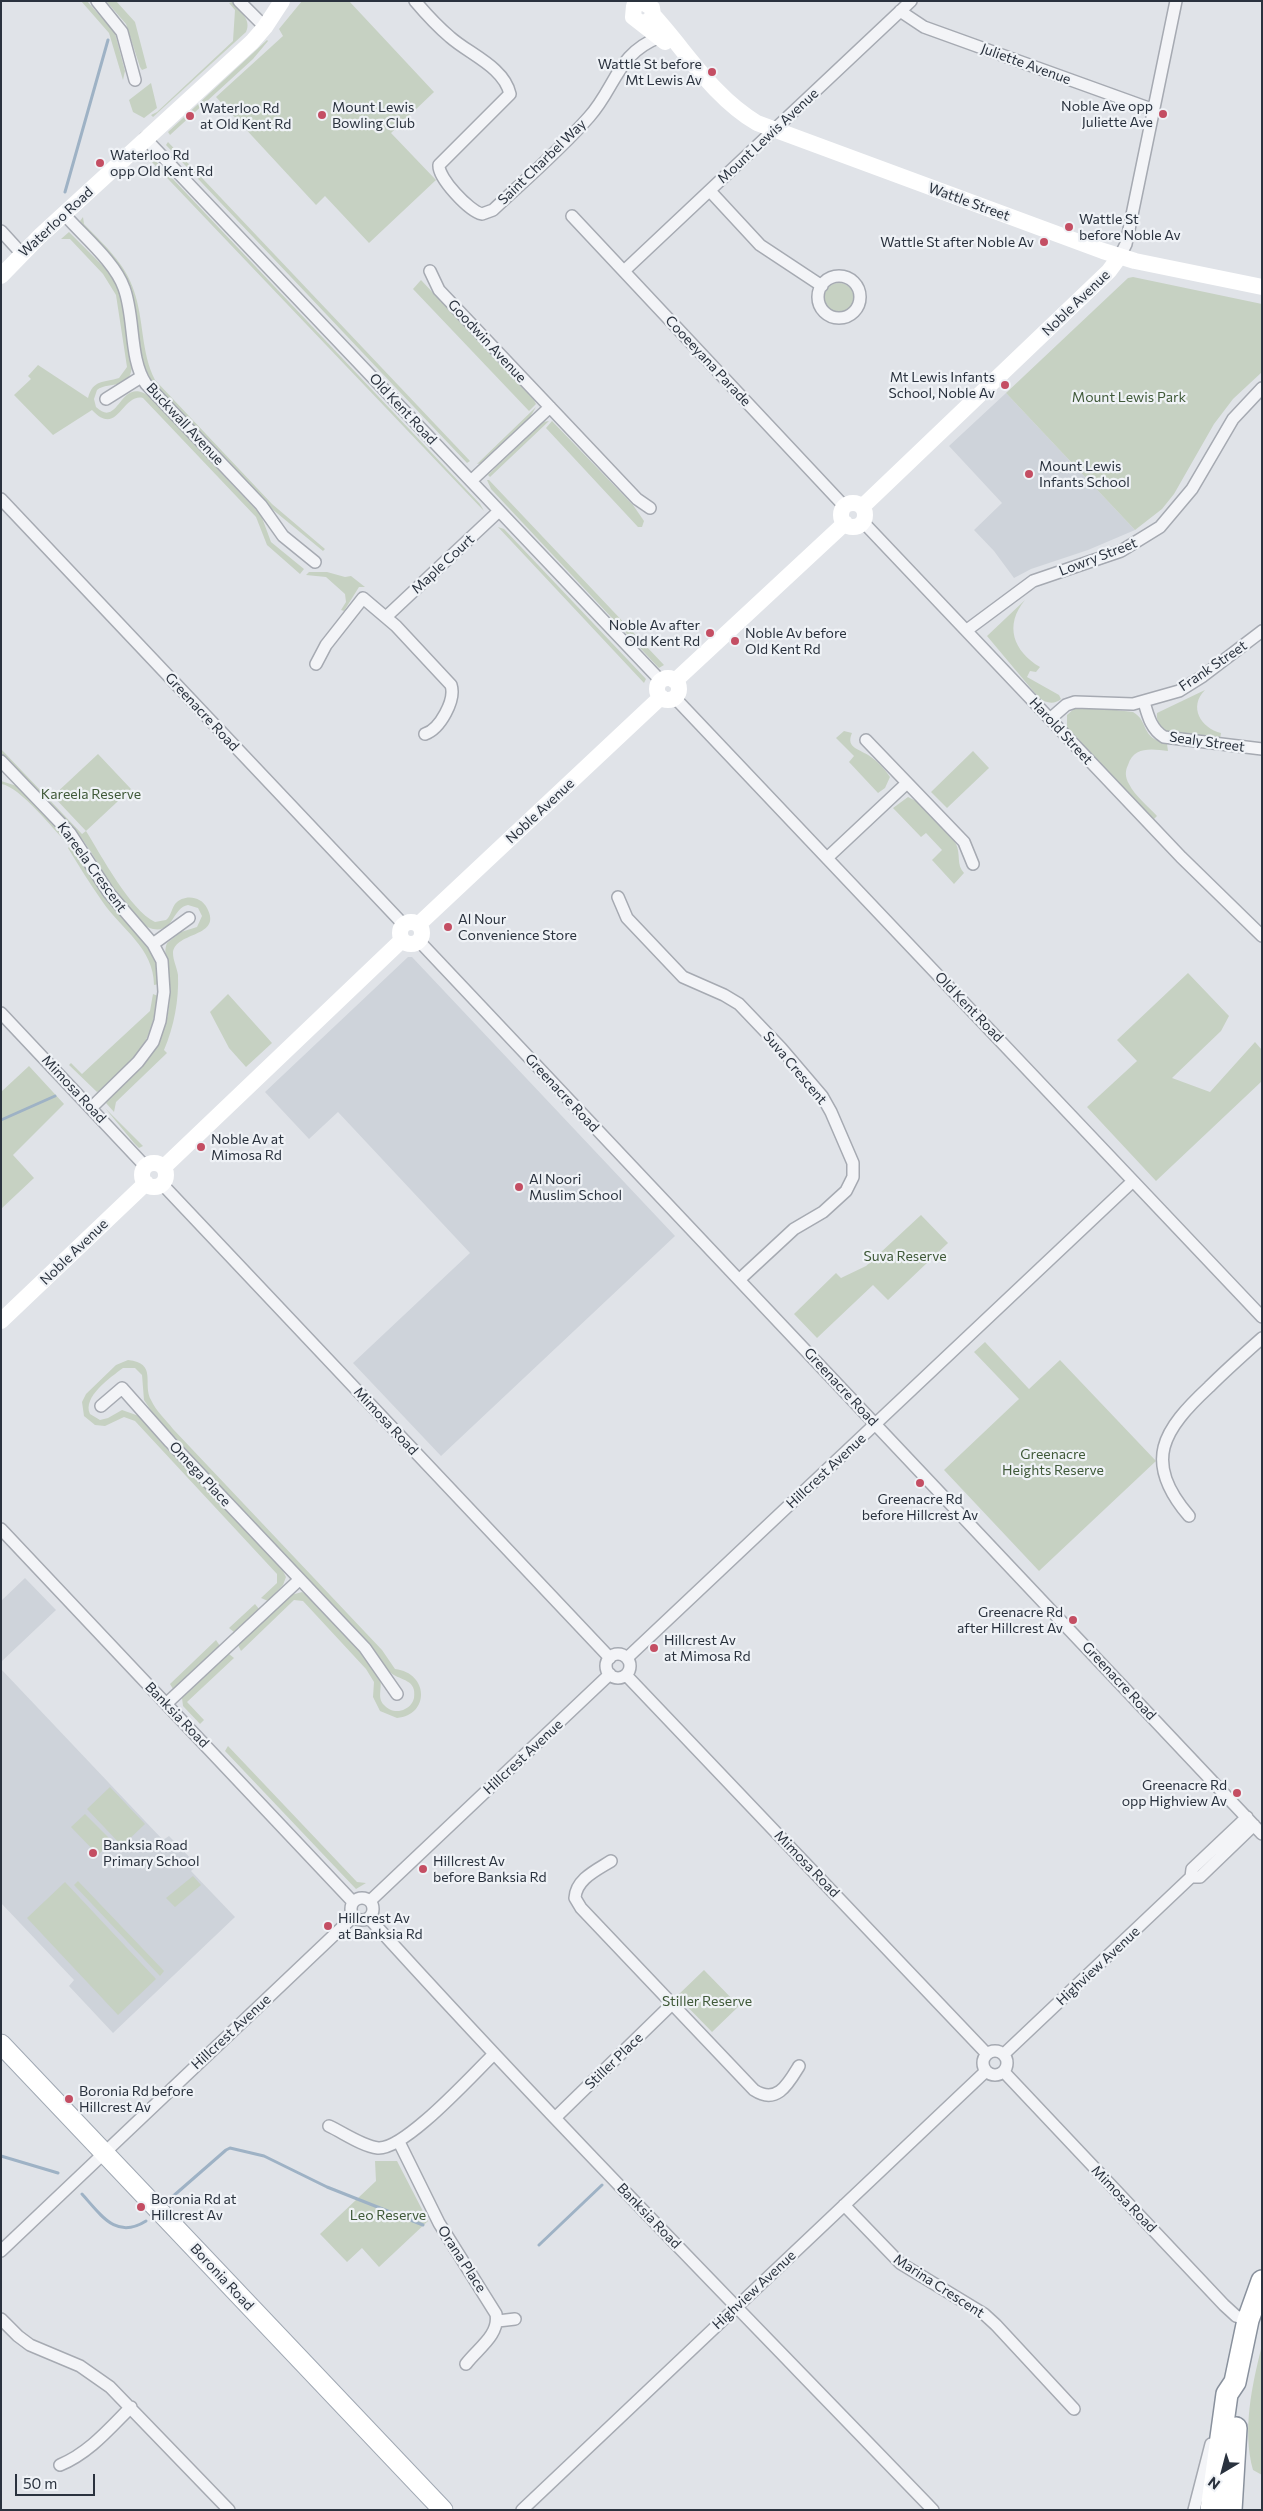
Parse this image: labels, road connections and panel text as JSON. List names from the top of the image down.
{
  "streets": {
    "main road": ["Boronia Road"],
    "street": [
      "Juliette Avenue",
      "Mount Lewis Avenue",
      "Saint Charbel Way",
      "Wattle Street",
      "Waterloo Road",
      "Noble Avenue",
      "Goodwin Avenue",
      "Cooeeyana Parade",
      "Old Kent Road",
      "Buckwall Avenue",
      "Lowry Street",
      "Maple Court",
      "Frank Street",
      "Greenacre Road",
      "Harold Street",
      "Sealy Street",
      "Kareela Crescent",
      "Suva Crescent",
      "Mimosa Road",
      "Hillcrest Avenue",
      "Omega Place",
      "Banksia Road",
      "Highview Avenue",
      "Stiller Place",
      "Orana Place",
      "Marina Crescent"
    ]
  },
  "crossings": [
    ["Juliette Avenue", "Mount Lewis Avenue"],
    ["Juliette Avenue", "Noble Avenue"],
    ["Mount Lewis Avenue", "Wattle Street"],
    ["Mount Lewis Avenue", "Cooeeyana Parade"],
    ["Saint Charbel Way", "Wattle Street"],
    ["Wattle Street", "Noble Avenue"],
    ["Waterloo Road", "Old Kent Road"],
    ["Waterloo Road", "Buckwall Avenue"],
    ["Noble Avenue", "Cooeeyana Parade"],
    ["Noble Avenue", "Old Kent Road"],
    ["Noble Avenue", "Greenacre Road"],
    ["Noble Avenue", "Harold Street"],
    ["Noble Avenue", "Mimosa Road"],
    ["Old Kent Road", "Maple Court"],
    ["Old Kent Road", "Hillcrest Avenue"],
    ["Lowry Street", "Harold Street"],
    ["Frank Street", "Harold Street"],
    ["Frank Street", "Sealy Street"],
    ["Greenacre Road", "Suva Crescent"],
    ["Greenacre Road", "Hillcrest Avenue"],
    ["Greenacre Road", "Highview Avenue"],
    ["Kareela Crescent", "Mimosa Road"],
    ["Mimosa Road", "Hillcrest Avenue"],
    ["Mimosa Road", "Highview Avenue"],
    ["Hillcrest Avenue", "Banksia Road"],
    ["Hillcrest Avenue", "Boronia Road"],
    ["Banksia Road", "Highview Avenue"],
    ["Banksia Road", "Stiller Place"],
    ["Highview Avenue", "Marina Crescent"]
  ],
  "parks": [
    "Mount Lewis Park",
    "Kareela Reserve",
    "Suva Reserve",
    "Greenacre Heights Reserve",
    "Stiller Reserve",
    "Leo Reserve"
  ],
  "places": [
    "Wattle St before Mt Lewis Av",
    "Noble Ave opp Juliette Ave",
    "Mount Lewis Bowling Club",
    "Waterloo Rd at Old Kent Rd",
    "Waterloo Rd opp Old Kent Rd",
    "Wattle St before Noble Av",
    "Wattle St after Noble Av",
    "Mt Lewis Infants School, Noble Av",
    "Mount Lewis Infants School",
    "Noble Av after Old Kent Rd",
    "Noble Av before Old Kent Rd",
    "Al Nour Convenience Store",
    "Noble Av at Mimosa Rd",
    "Al Noori Muslim School",
    "Greenacre Rd before Hillcrest Av",
    "Greenacre Rd after Hillcrest Av",
    "Hillcrest Av at Mimosa Rd",
    "Greenacre Rd opp Highview Av",
    "Banksia Road Primary School",
    "Hillcrest Av before Banksia Rd",
    "Hillcrest Av at Banksia Rd",
    "Boronia Rd before Hillcrest Av",
    "Boronia Rd at Hillcrest Av"
  ],
  "scale_bar": "50 m",
  "north": "bottom left"
}
